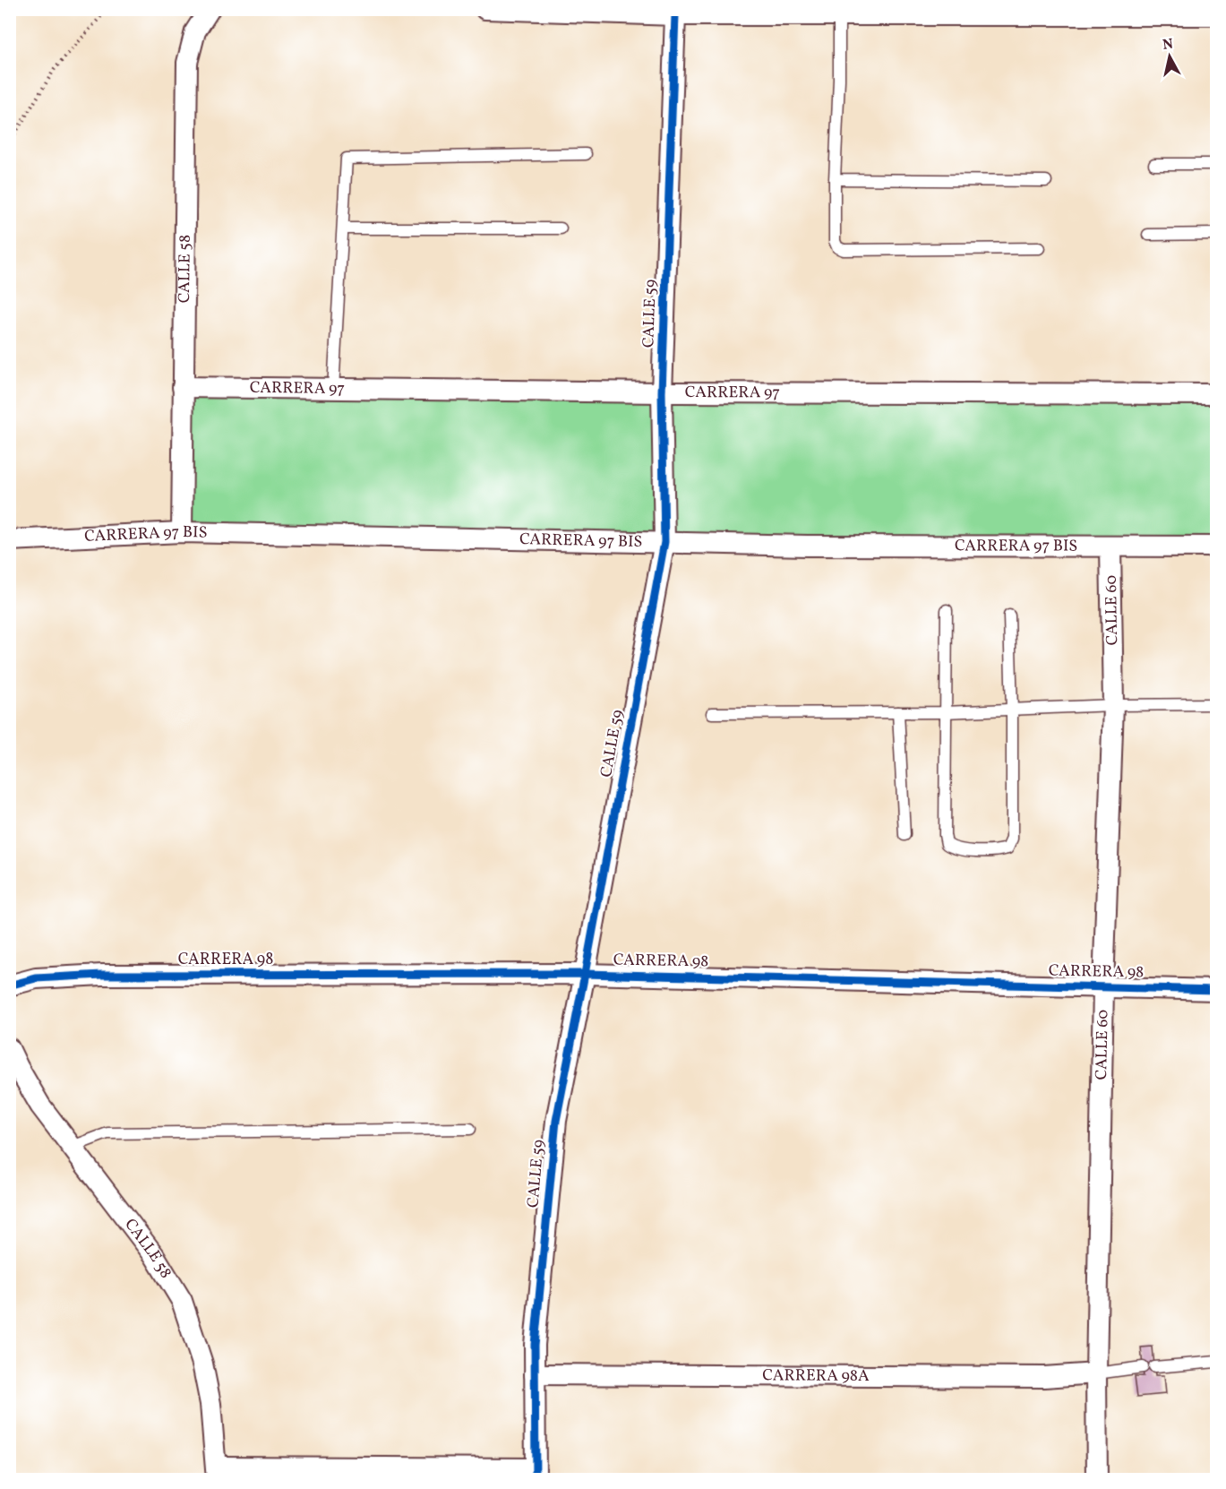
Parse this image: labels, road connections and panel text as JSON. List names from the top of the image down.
{
  "streets": {
    "street": [
      "CALLE 58",
      "CALLE 59",
      "CARRERA 97",
      "CARRERA 97 BIS",
      "CALLE 60",
      "CARRERA 98",
      "CARRERA 98A"
    ]
  },
  "crossings": [
    ["CALLE 58", "CARRERA 97"],
    ["CALLE 58", "CARRERA 97 BIS"],
    ["CALLE 59", "CARRERA 97"],
    ["CALLE 59", "CARRERA 97 BIS"],
    ["CALLE 59", "CARRERA 98"],
    ["CALLE 59", "CARRERA 98A"],
    ["CARRERA 97 BIS", "CALLE 60"],
    ["CALLE 60", "CARRERA 98"],
    ["CALLE 60", "CARRERA 98A"]
  ],
  "north": "top"
}
